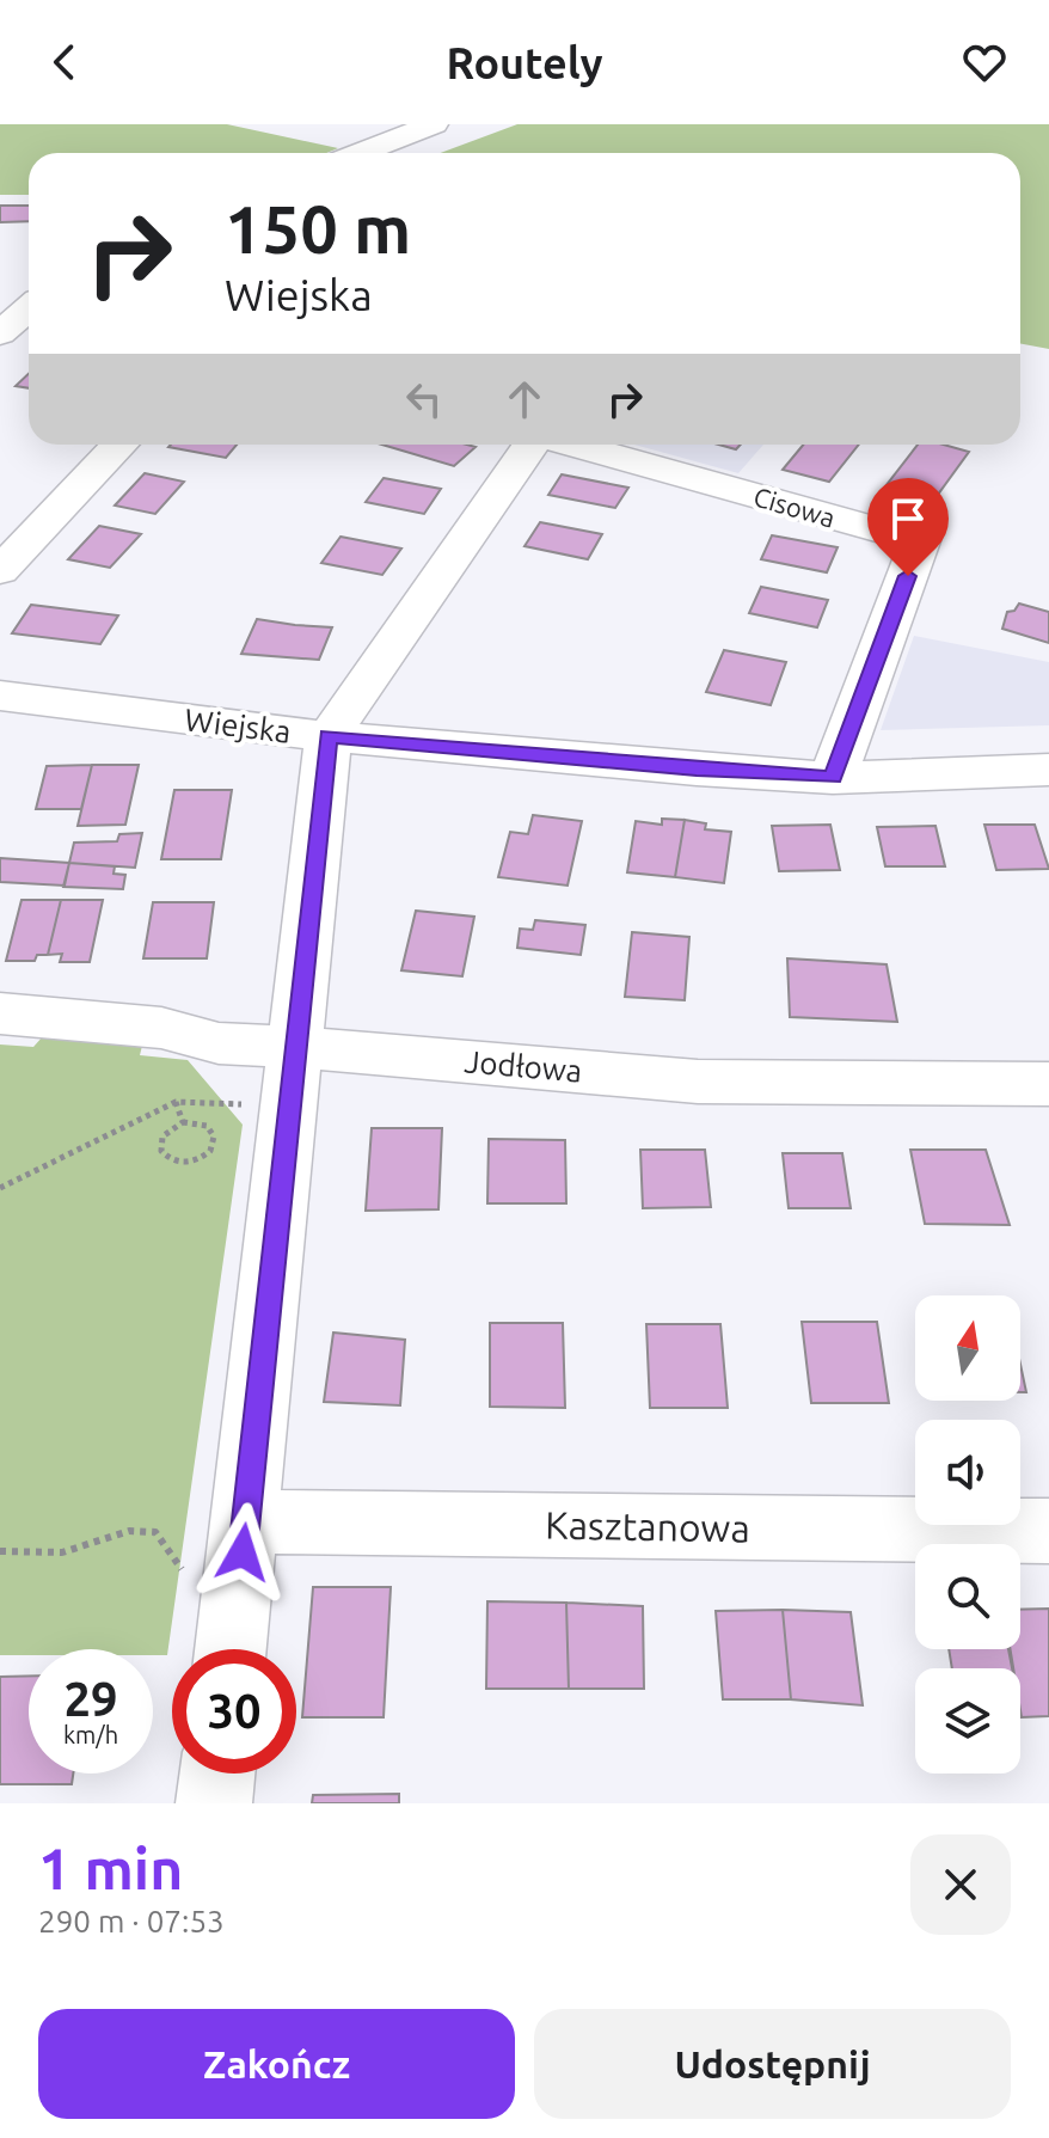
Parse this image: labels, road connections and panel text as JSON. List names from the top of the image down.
{
  "streets": {
    "street": [
      "Cisowa",
      "Wiejska",
      "Jodłowa",
      "Kasztanowa"
    ]
  },
  "crossings": [
    ["Cisowa", "Wiejska"]
  ],
  "north": "top",
  "page": {
    "header": "Routely",
    "turn": ["150 m", "Wiejska"],
    "speed": "29 km/h",
    "limit": "30",
    "heading": ["1 min", "290 m · 07:53"],
    "buttons": ["Zakończ", "Udostępnij"]
  }
}
